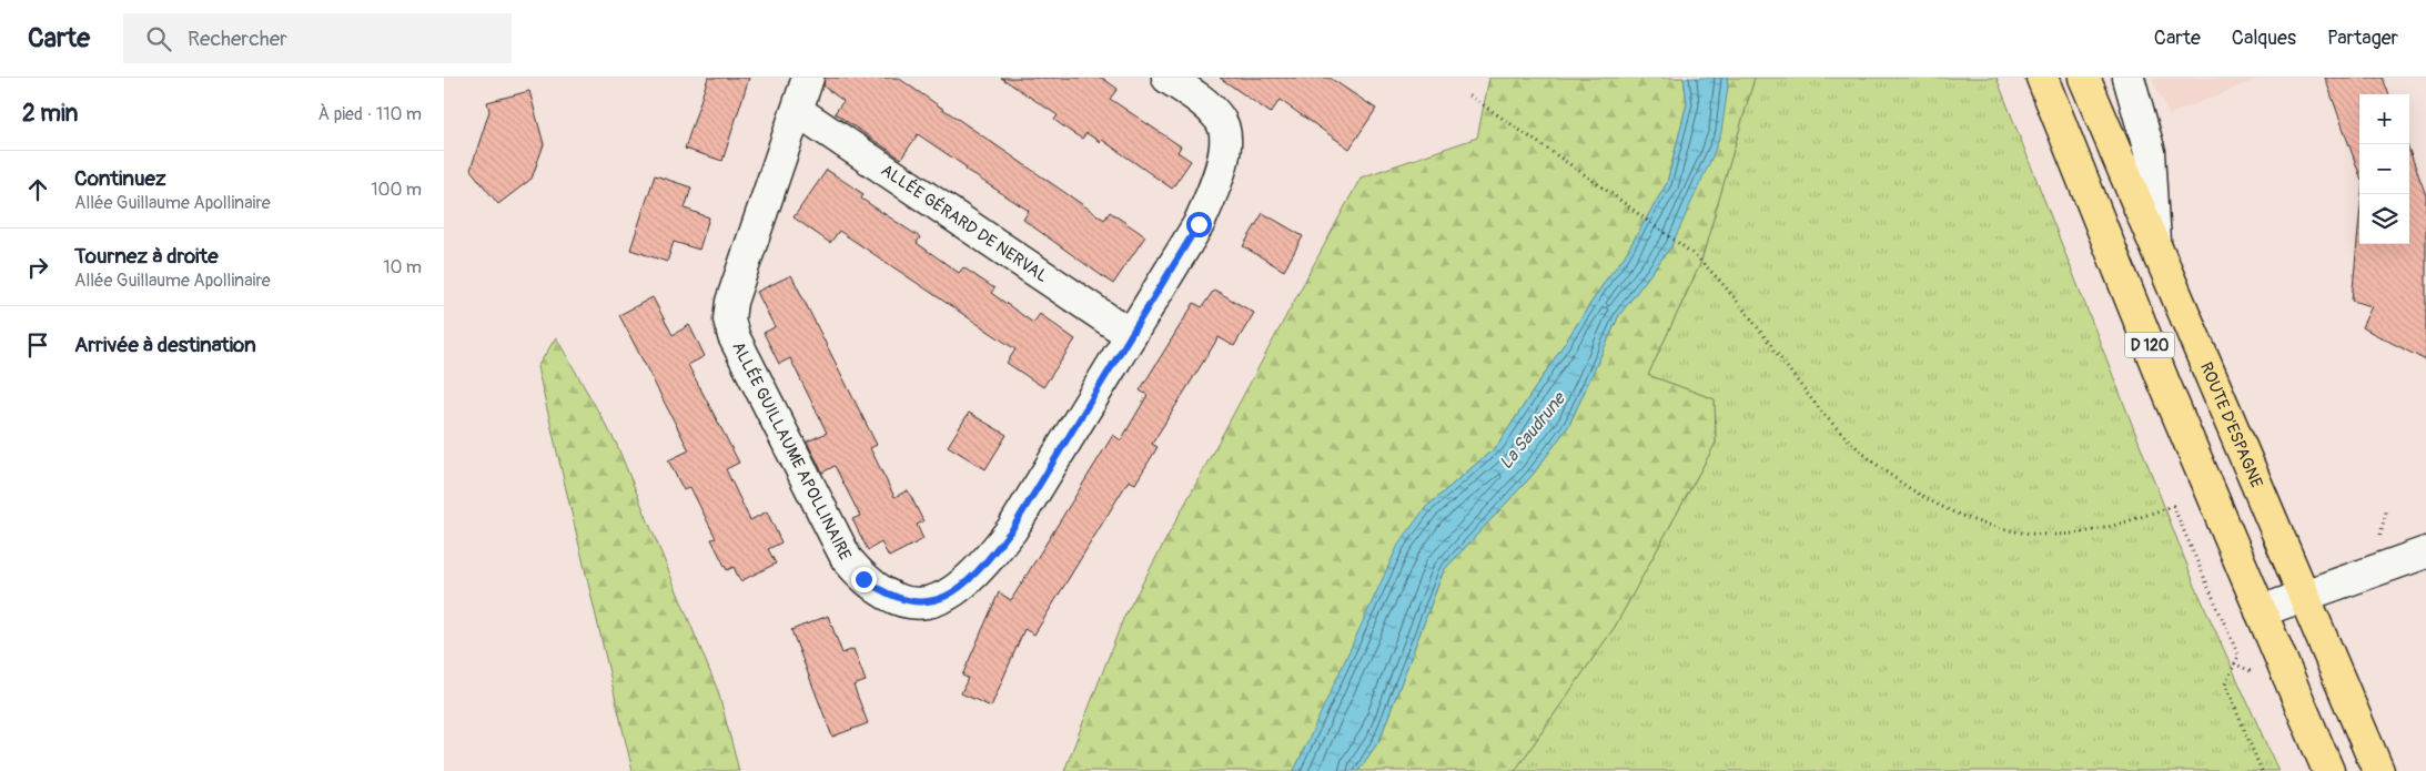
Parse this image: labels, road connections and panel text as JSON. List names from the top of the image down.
{
  "streets": {
    "main road": ["D 120", "ROUTE D'ESPAGNE"],
    "street": ["ALLÉE GÉRARD DE NERVAL", "ALLÉE GUILLAUME APOLLINAIRE"]
  },
  "crossings": [
    ["ALLÉE GÉRARD DE NERVAL", "ALLÉE GUILLAUME APOLLINAIRE"]
  ],
  "water": ["La Saudrune"],
  "page": {
    "header": "Carte",
    "search": "Rechercher",
    "nav": ["Carte", "Calques", "Partager"],
    "heading": ["2 min", "À pied · 110 m"],
    "map_buttons": ["+", "−"],
    "list": [
      ["Continuez", "Allée Guillaume Apollinaire", "100 m"],
      ["Tournez à droite", "Allée Guillaume Apollinaire", "10 m"],
      "Arrivée à destination"
    ]
  }
}
